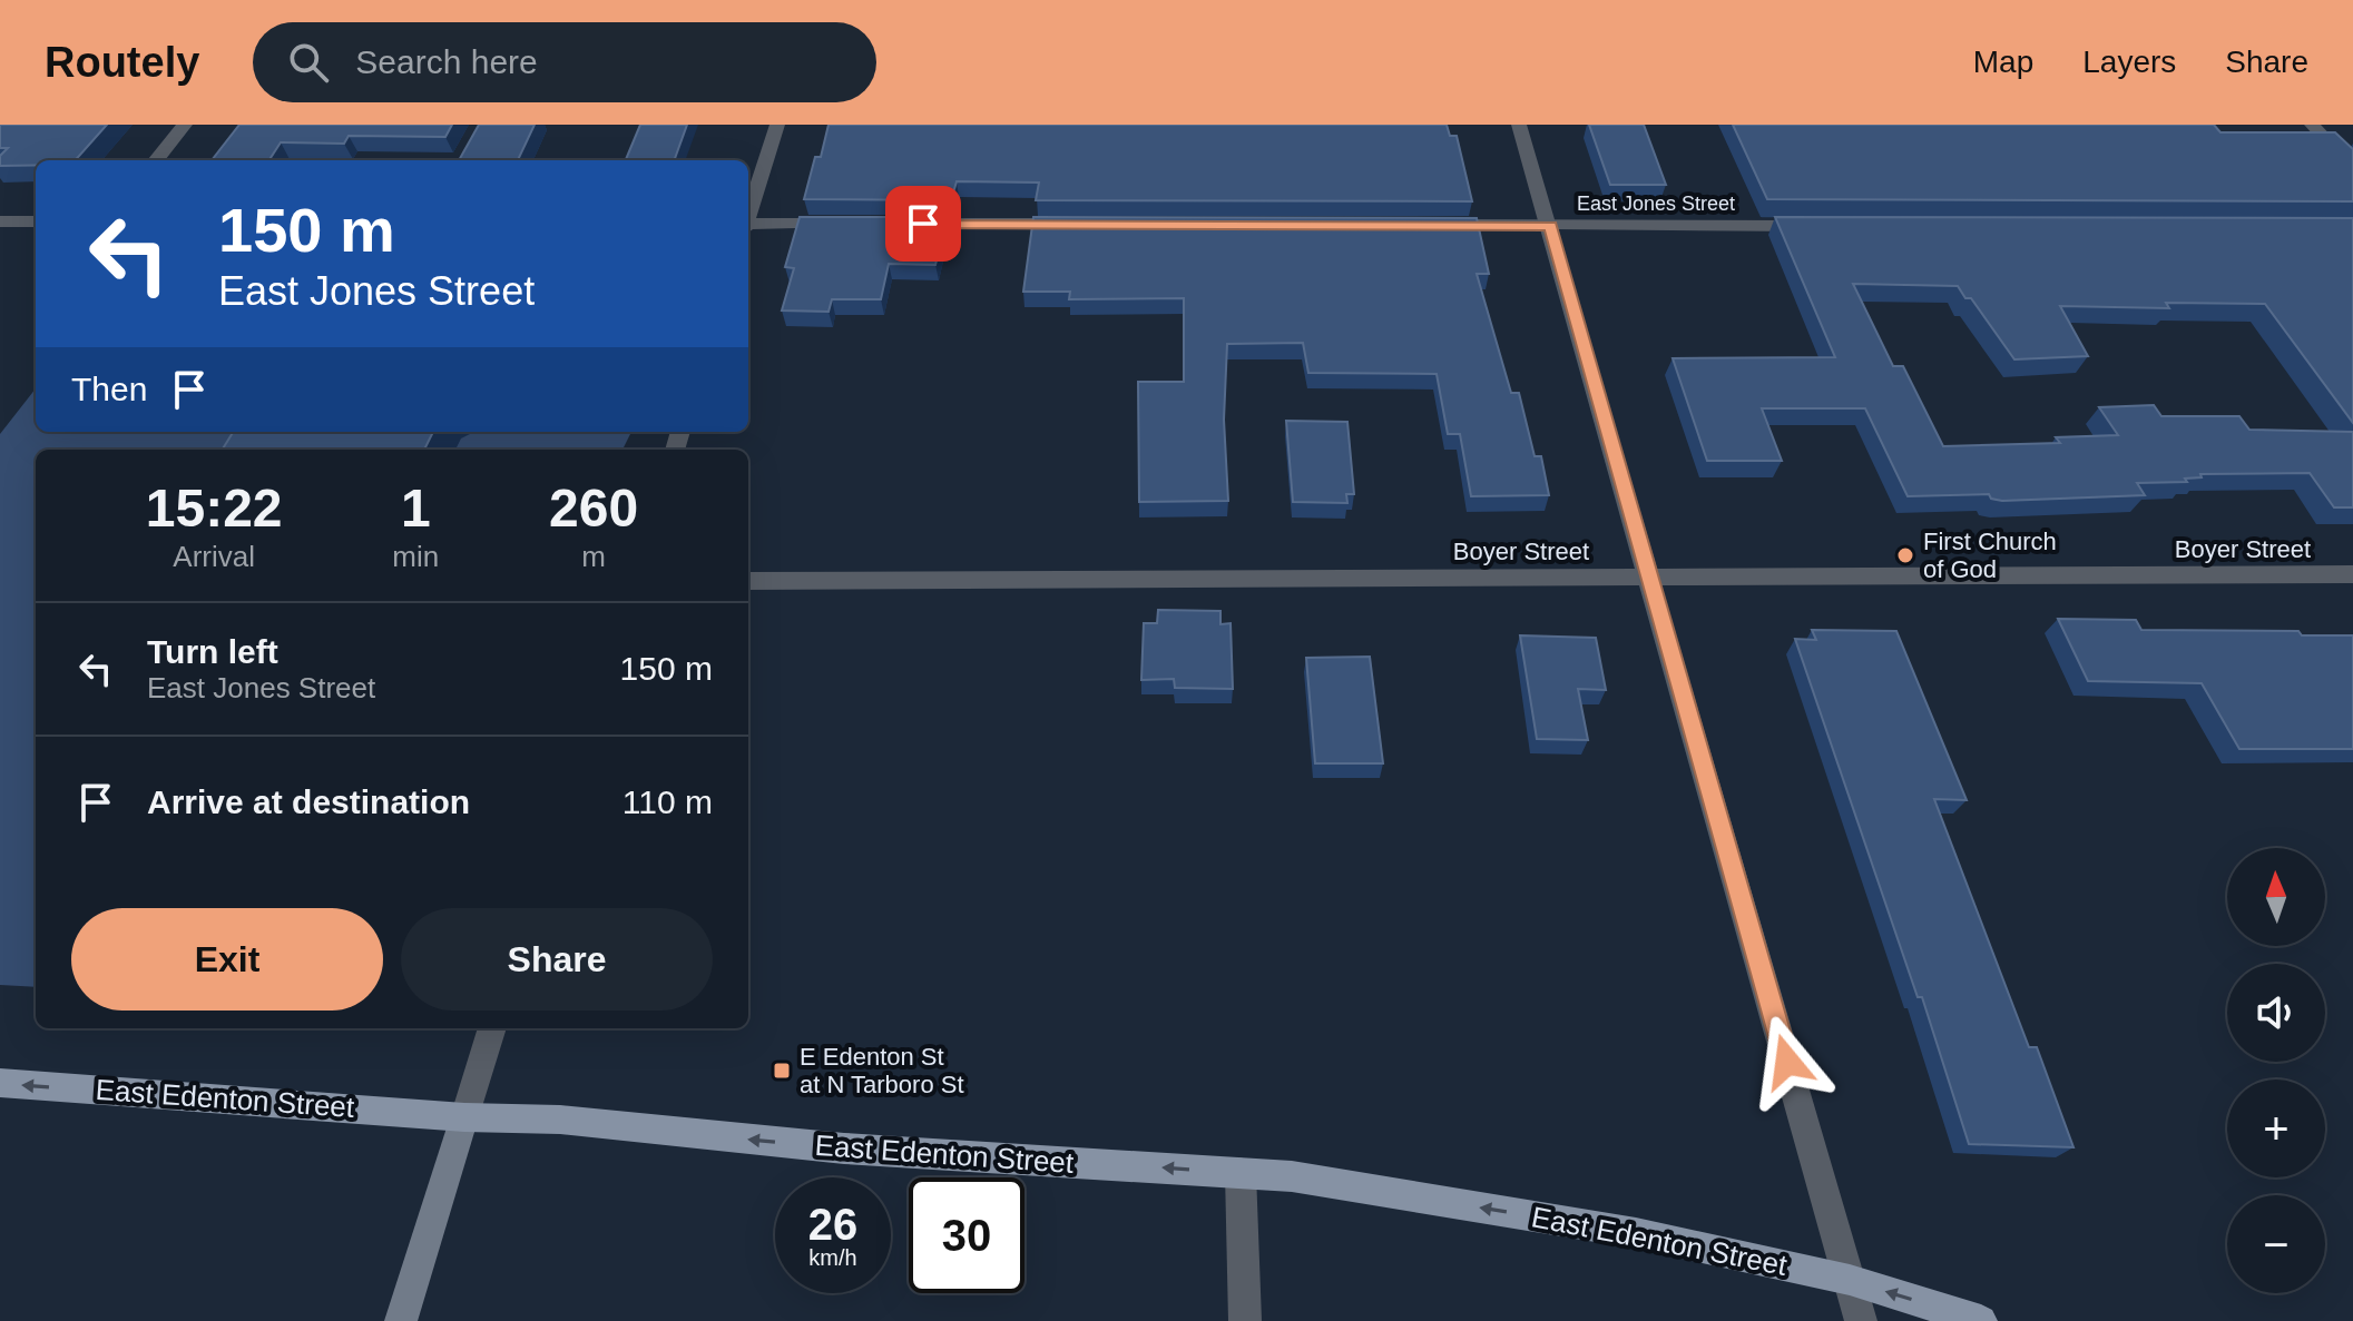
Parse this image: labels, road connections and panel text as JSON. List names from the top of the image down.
{
  "streets": {
    "main road": ["East Edenton Street"],
    "street": ["East Jones Street", "Boyer Street"]
  },
  "one_way": ["East Edenton Street"],
  "places": {
    "other": ["First Church of God"],
    "transit": ["E Edenton St at N Tarboro St"]
  },
  "north": "top",
  "page": {
    "header": "Routely",
    "search": "Search here",
    "nav": ["Map", "Layers", "Share"],
    "turn": ["150 m", "East Jones Street"],
    "then": "Then",
    "eta": [
      "15:22",
      "Arrival",
      "1",
      "min",
      "260",
      "m"
    ],
    "list": [
      {
        "name": "Turn left",
        "note": "East Jones Street",
        "value": "150 m"
      },
      {
        "name": "Arrive at destination",
        "value": "110 m"
      }
    ],
    "map_buttons": ["+", "−"],
    "buttons": ["Exit", "Share"],
    "speed": "26 km/h",
    "limit": "30"
  }
}
